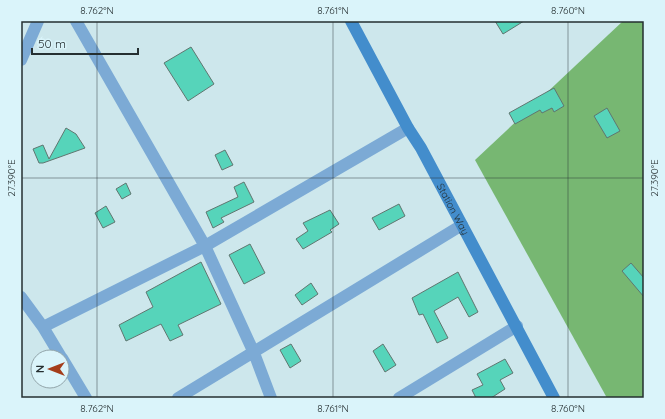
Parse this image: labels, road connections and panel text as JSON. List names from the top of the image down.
{
  "streets": {
    "main road": ["Station Way"]
  },
  "scale_bar": "50 m",
  "north": "left",
  "coordinates": [
    "8.762°N",
    "8.761°N",
    "8.760°N",
    "27.390°E"
  ]
}
